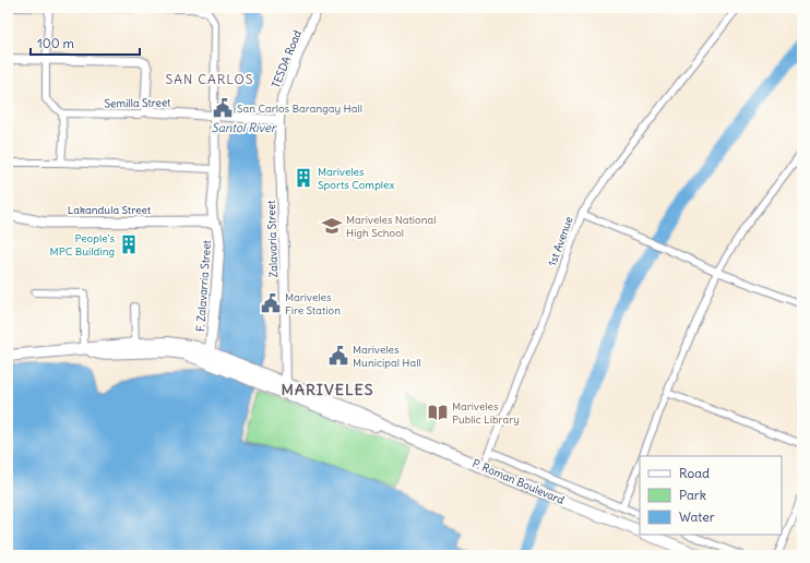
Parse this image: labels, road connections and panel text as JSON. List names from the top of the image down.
{
  "streets": {
    "main road": ["Lakandula Street", "F. Zalavarria Street", "P. Roman Boulevard"],
    "street": [
      "TESDA Road",
      "Semilla Street",
      "Zalavaria Street",
      "1st Avenue"
    ]
  },
  "crossings": [
    ["TESDA Road", "Semilla Street"],
    ["TESDA Road", "Zalavaria Street"],
    ["Semilla Street", "Zalavaria Street"],
    ["Lakandula Street", "F. Zalavarria Street"],
    ["Zalavaria Street", "P. Roman Boulevard"],
    ["1st Avenue", "P. Roman Boulevard"],
    ["F. Zalavarria Street", "P. Roman Boulevard"]
  ],
  "districts": ["SAN CARLOS", "MARIVELES"],
  "water": ["Santol River"],
  "places": {
    "public building": ["San Carlos Barangay Hall", "Mariveles Fire Station", "Mariveles Municipal Hall"],
    "building": ["Mariveles Sports Complex", "People's MPC Building"],
    "school or university": ["Mariveles National High School"],
    "library": ["Mariveles Public Library"]
  },
  "legend": ["Road", "Park", "Water"],
  "scale_bar": "100 m"
}
